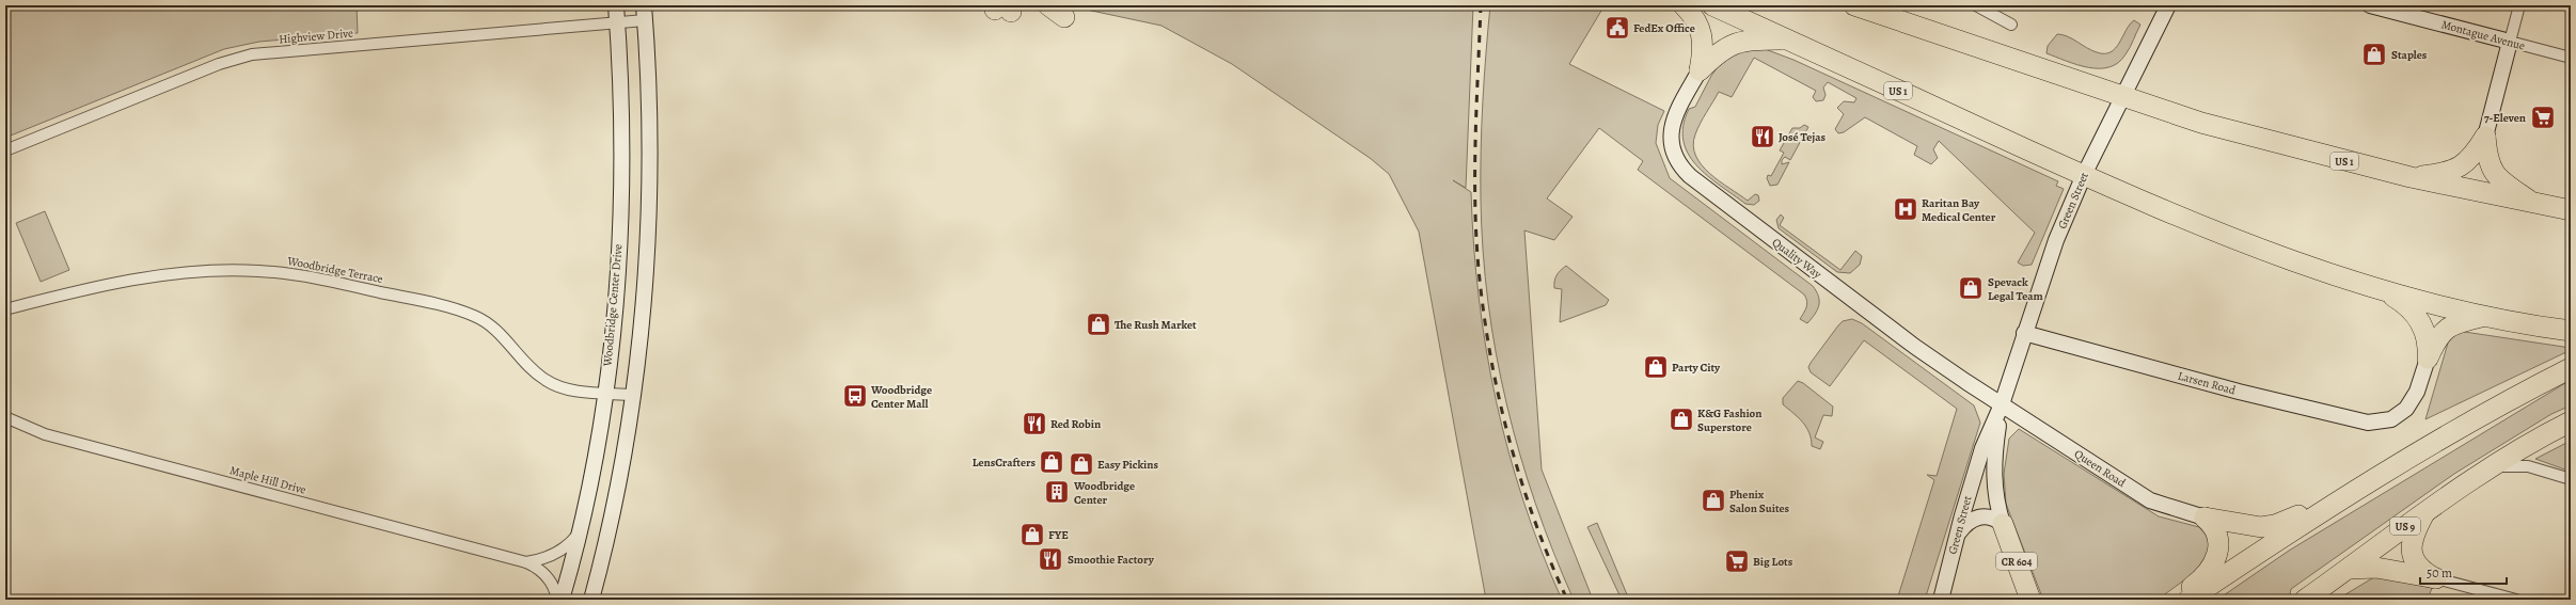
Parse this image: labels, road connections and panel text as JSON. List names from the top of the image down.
{
  "streets": {
    "highway": ["US 1", "US 9", "CR 604"],
    "street": [
      "Montague Avenue",
      "Highview Drive",
      "Green Street",
      "Quality Way",
      "Woodbridge Terrace",
      "Woodbridge Center Drive",
      "Larsen Road",
      "Queen Road",
      "Maple Hill Drive"
    ]
  },
  "crossings": [
    ["Highview Drive", "Woodbridge Center Drive"],
    ["US 1", "Green Street"],
    ["Green Street", "Quality Way"],
    ["Green Street", "Larsen Road"],
    ["Green Street", "Queen Road"],
    ["Green Street", "CR 604"],
    ["Quality Way", "Queen Road"],
    ["Woodbridge Terrace", "Woodbridge Center Drive"]
  ],
  "places": {
    "public building": ["FedEx Office"],
    "shop": [
      "Staples",
      "Spevack Legal Team",
      "The Rush Market",
      "Party City",
      "K&G Fashion Superstore",
      "LensCrafters",
      "Easy Pickins",
      "Phenix Salon Suites",
      "FYE"
    ],
    "supermarket": ["7-Eleven", "Big Lots"],
    "restaurant": ["José Tejas", "Red Robin", "Smoothie Factory"],
    "hospital": ["Raritan Bay Medical Center"],
    "bus stop": ["Woodbridge Center Mall"],
    "building": ["Woodbridge Center"]
  },
  "scale_bar": "50 m"
}
